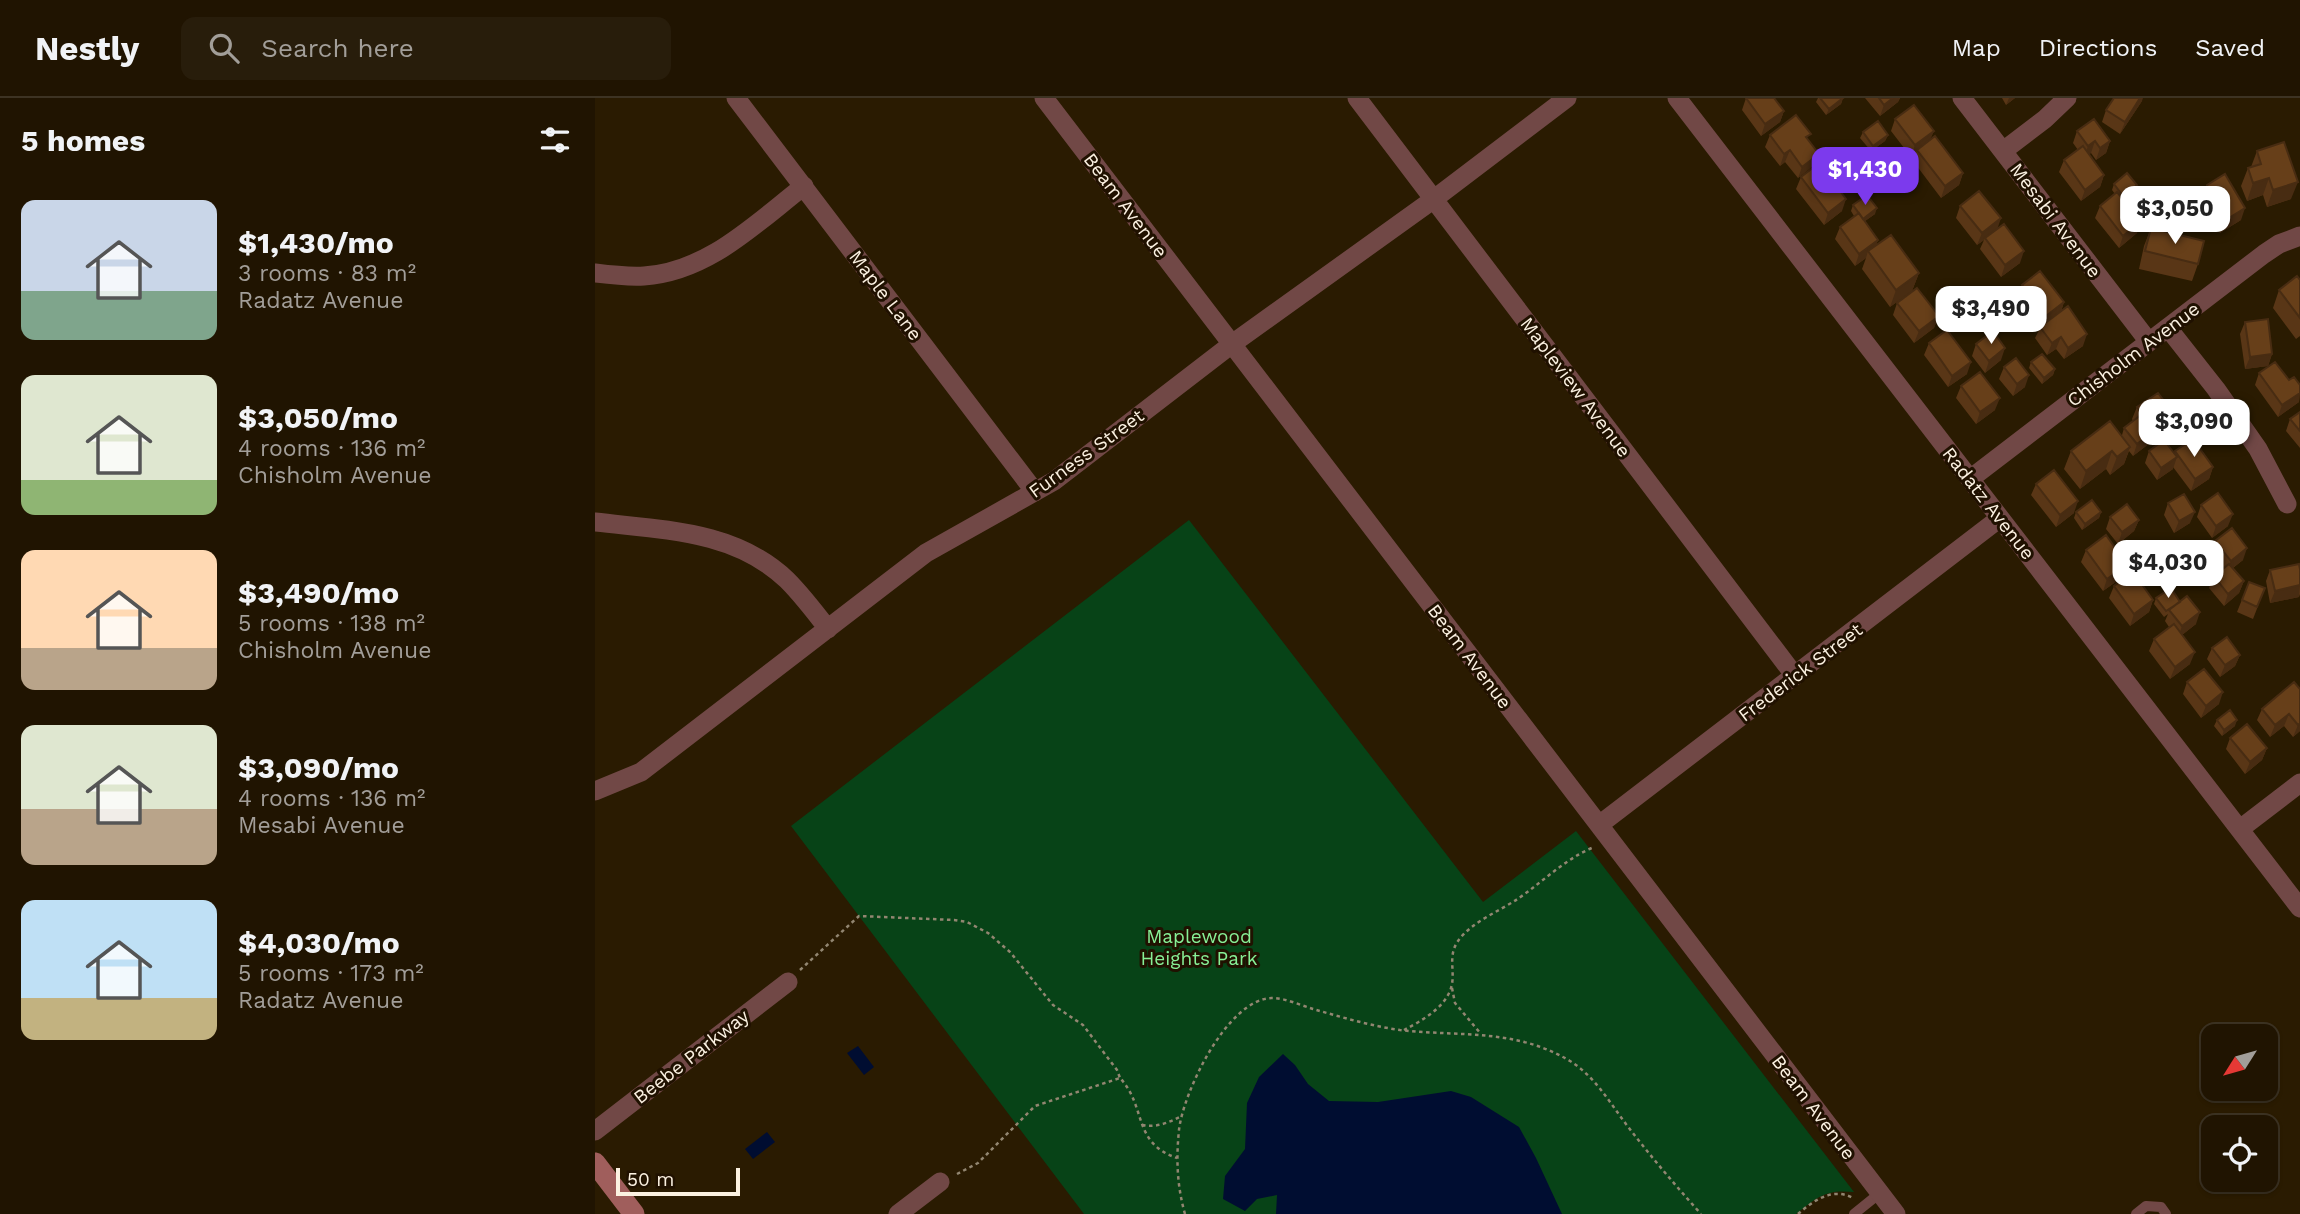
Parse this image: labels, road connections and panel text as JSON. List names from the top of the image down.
{
  "streets": {
    "street": [
      "Beam Avenue",
      "Mesabi Avenue",
      "Maple Lane",
      "Chisholm Avenue",
      "Mapleview Avenue",
      "Furness Street",
      "Radatz Avenue",
      "Frederick Street",
      "Beebe Parkway"
    ]
  },
  "crossings": [
    ["Beam Avenue", "Furness Street"],
    ["Beam Avenue", "Frederick Street"],
    ["Mesabi Avenue", "Chisholm Avenue"],
    ["Maple Lane", "Furness Street"],
    ["Chisholm Avenue", "Radatz Avenue"],
    ["Mapleview Avenue", "Furness Street"],
    ["Mapleview Avenue", "Frederick Street"],
    ["Radatz Avenue", "Frederick Street"]
  ],
  "parks": ["Maplewood Heights Park"],
  "scale_bar": "50 m",
  "north": "bottom left",
  "page": {
    "header": "Nestly",
    "search": "Search here",
    "nav": ["Map", "Directions", "Saved"],
    "heading": "5 homes",
    "price": [
      "$1,430",
      "$3,050",
      "$3,490",
      "$3,090",
      "$4,030"
    ],
    "list": [
      {
        "name": "$1,430/mo",
        "note": "3 rooms · 83 m² · Radatz Avenue"
      },
      {
        "name": "$3,050/mo",
        "note": "4 rooms · 136 m² · Chisholm Avenue"
      },
      {
        "name": "$3,490/mo",
        "note": "5 rooms · 138 m² · Chisholm Avenue"
      },
      {
        "name": "$3,090/mo",
        "note": "4 rooms · 136 m² · Mesabi Avenue"
      },
      {
        "name": "$4,030/mo",
        "note": "5 rooms · 173 m² · Radatz Avenue"
      }
    ],
    "scale": "50 m"
  }
}
